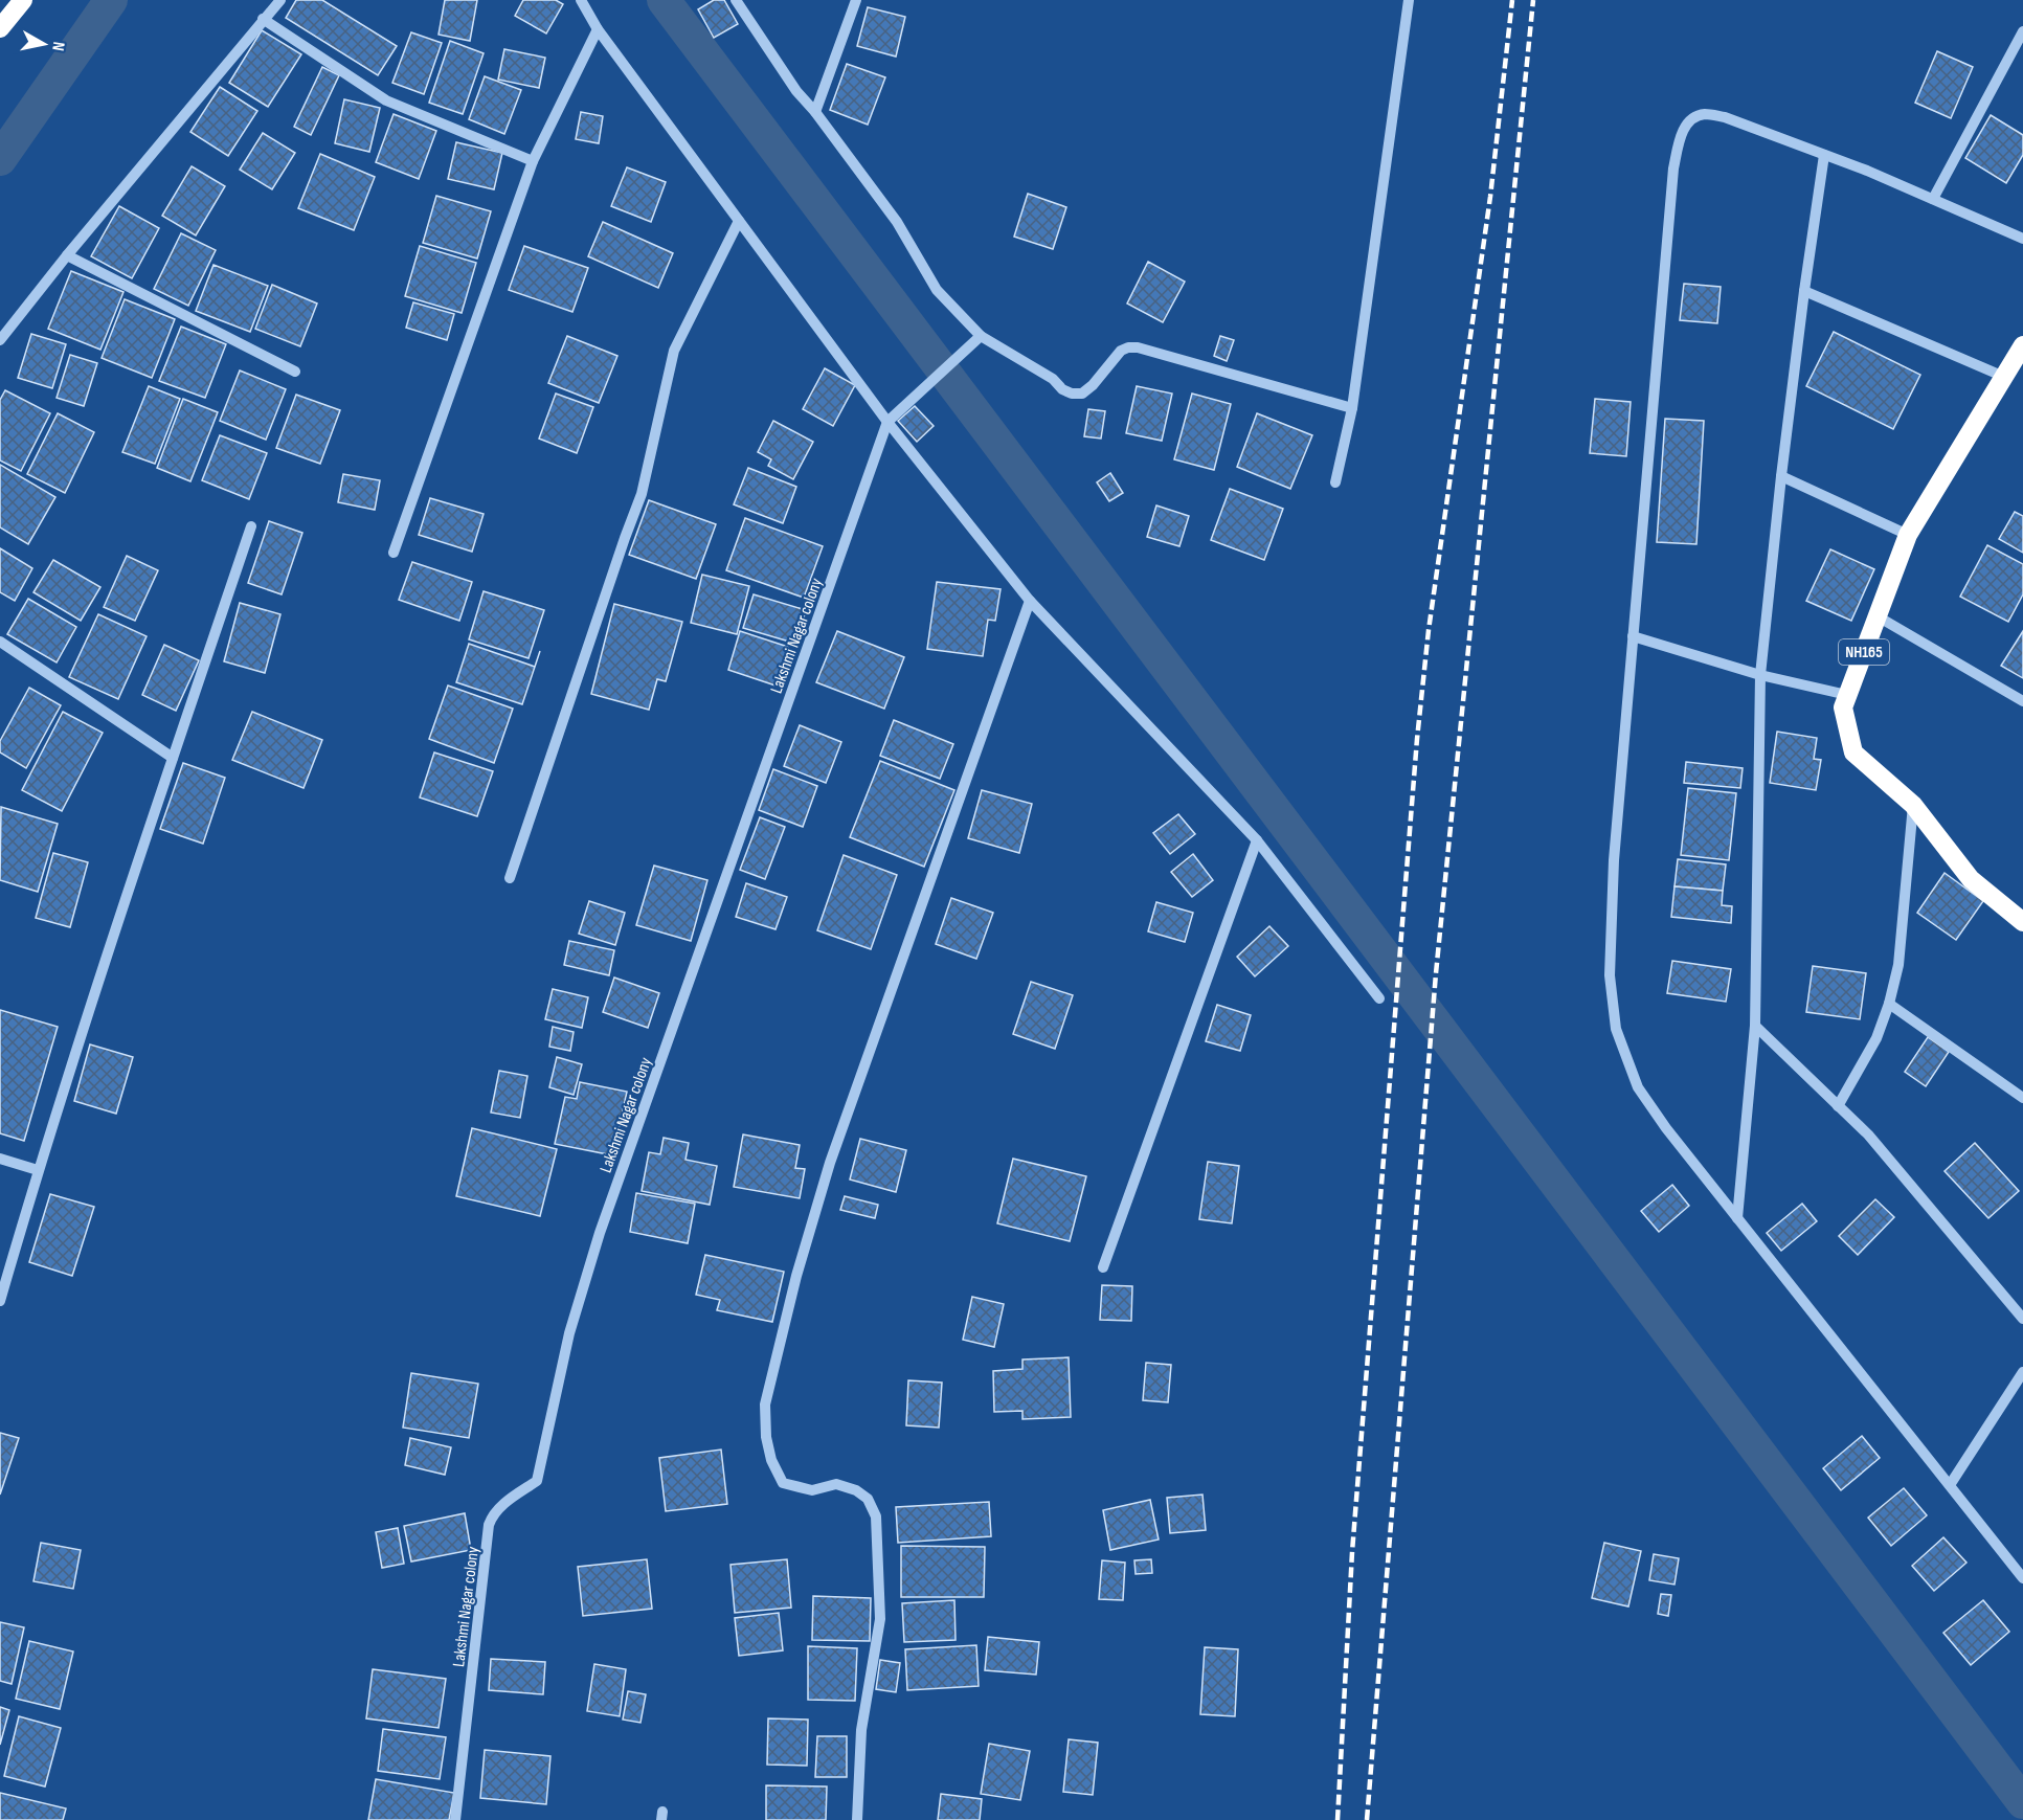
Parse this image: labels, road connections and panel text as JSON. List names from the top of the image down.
{
  "streets": {
    "highway": ["NH165"],
    "street": ["Lakshmi Nagar colony"]
  },
  "north": "right"
}
